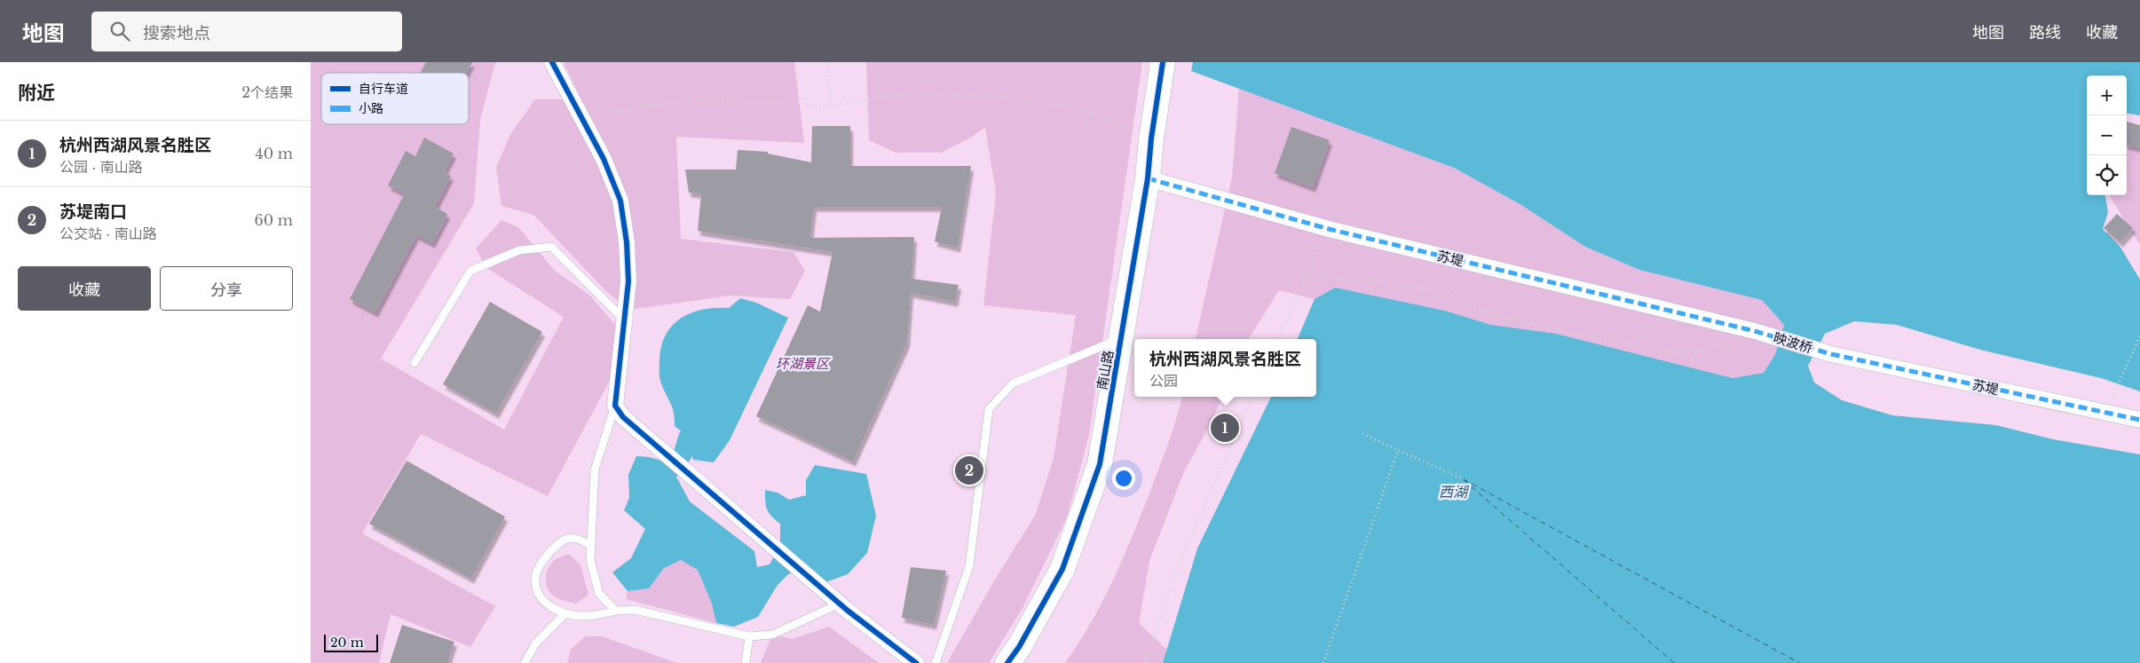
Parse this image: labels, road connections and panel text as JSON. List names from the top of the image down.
{
  "streets": {
    "main road": ["南山路"],
    "street": ["苏堤", "映波桥"]
  },
  "crossings": [
    ["苏堤", "映波桥"],
    ["苏堤", "南山路"]
  ],
  "water": ["西湖"],
  "parks": ["环湖景区"],
  "legend": ["自行车道", "小路"],
  "scale_bar": "20 m",
  "page": {
    "header": "地图",
    "search": "搜索地点",
    "nav": ["地图", "路线", "收藏"],
    "heading": ["附近", "2个结果"],
    "map_buttons": ["+", "−"],
    "list": [
      {
        "mark": "1",
        "name": "杭州西湖风景名胜区",
        "note": "公园 · 南山路",
        "value": "40 m"
      },
      {
        "mark": "2",
        "name": "苏堤南口",
        "note": "公交站 · 南山路",
        "value": "60 m"
      }
    ],
    "buttons": ["收藏", "分享"],
    "popup": ["杭州西湖风景名胜区", "公园"],
    "pins": ["1", "2"],
    "scale": "20 m"
  }
}
